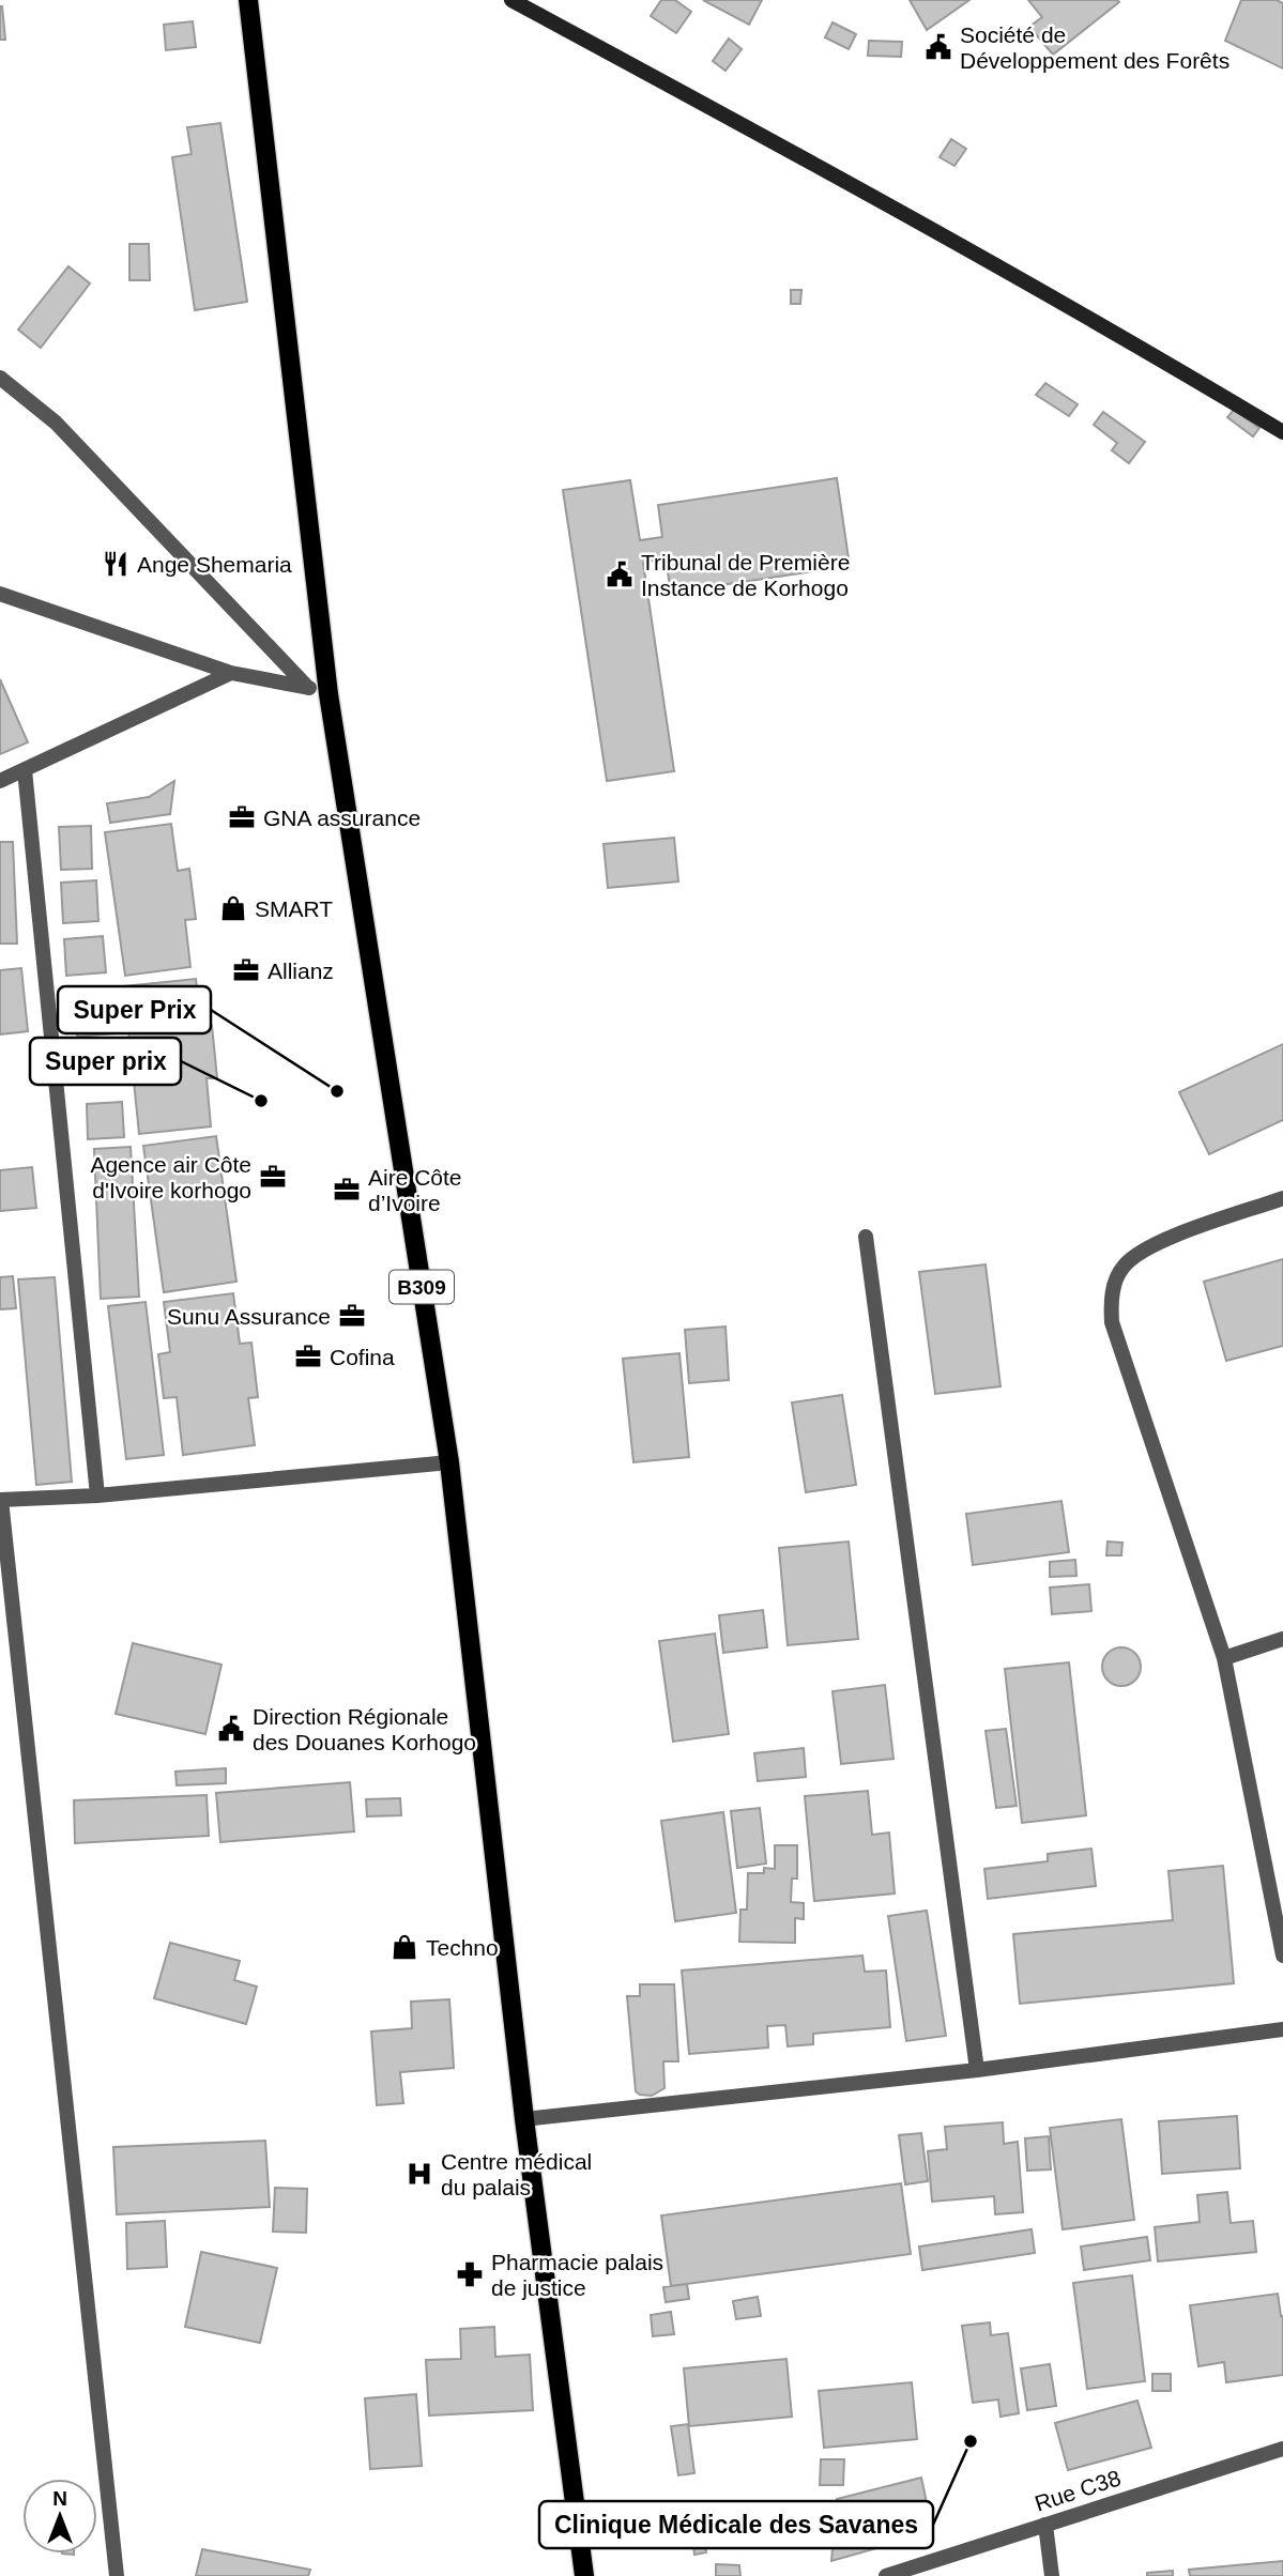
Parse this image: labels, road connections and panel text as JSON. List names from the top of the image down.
{
  "streets": {
    "main road": ["B309"],
    "street": ["Rue C38"]
  },
  "places": {
    "public building": ["Société de Développement des Forêts", "Tribunal de Première Instance de Korhogo", "Direction Régionale des Douanes Korhogo"],
    "restaurant": ["Ange Shemaria"],
    "office": [
      "GNA assurance",
      "Allianz",
      "Agence air Côte d'Ivoire korhogo",
      "Aire Côte d’Ivoire",
      "Sunu Assurance",
      "Cofina"
    ],
    "shop": ["SMART", "Techno"],
    "other": ["Super Prix", "Super prix", "Clinique Médicale des Savanes"],
    "hospital": ["Centre médical du palais"],
    "pharmacy": ["Pharmacie palais de justice"]
  },
  "north": "top"
}
